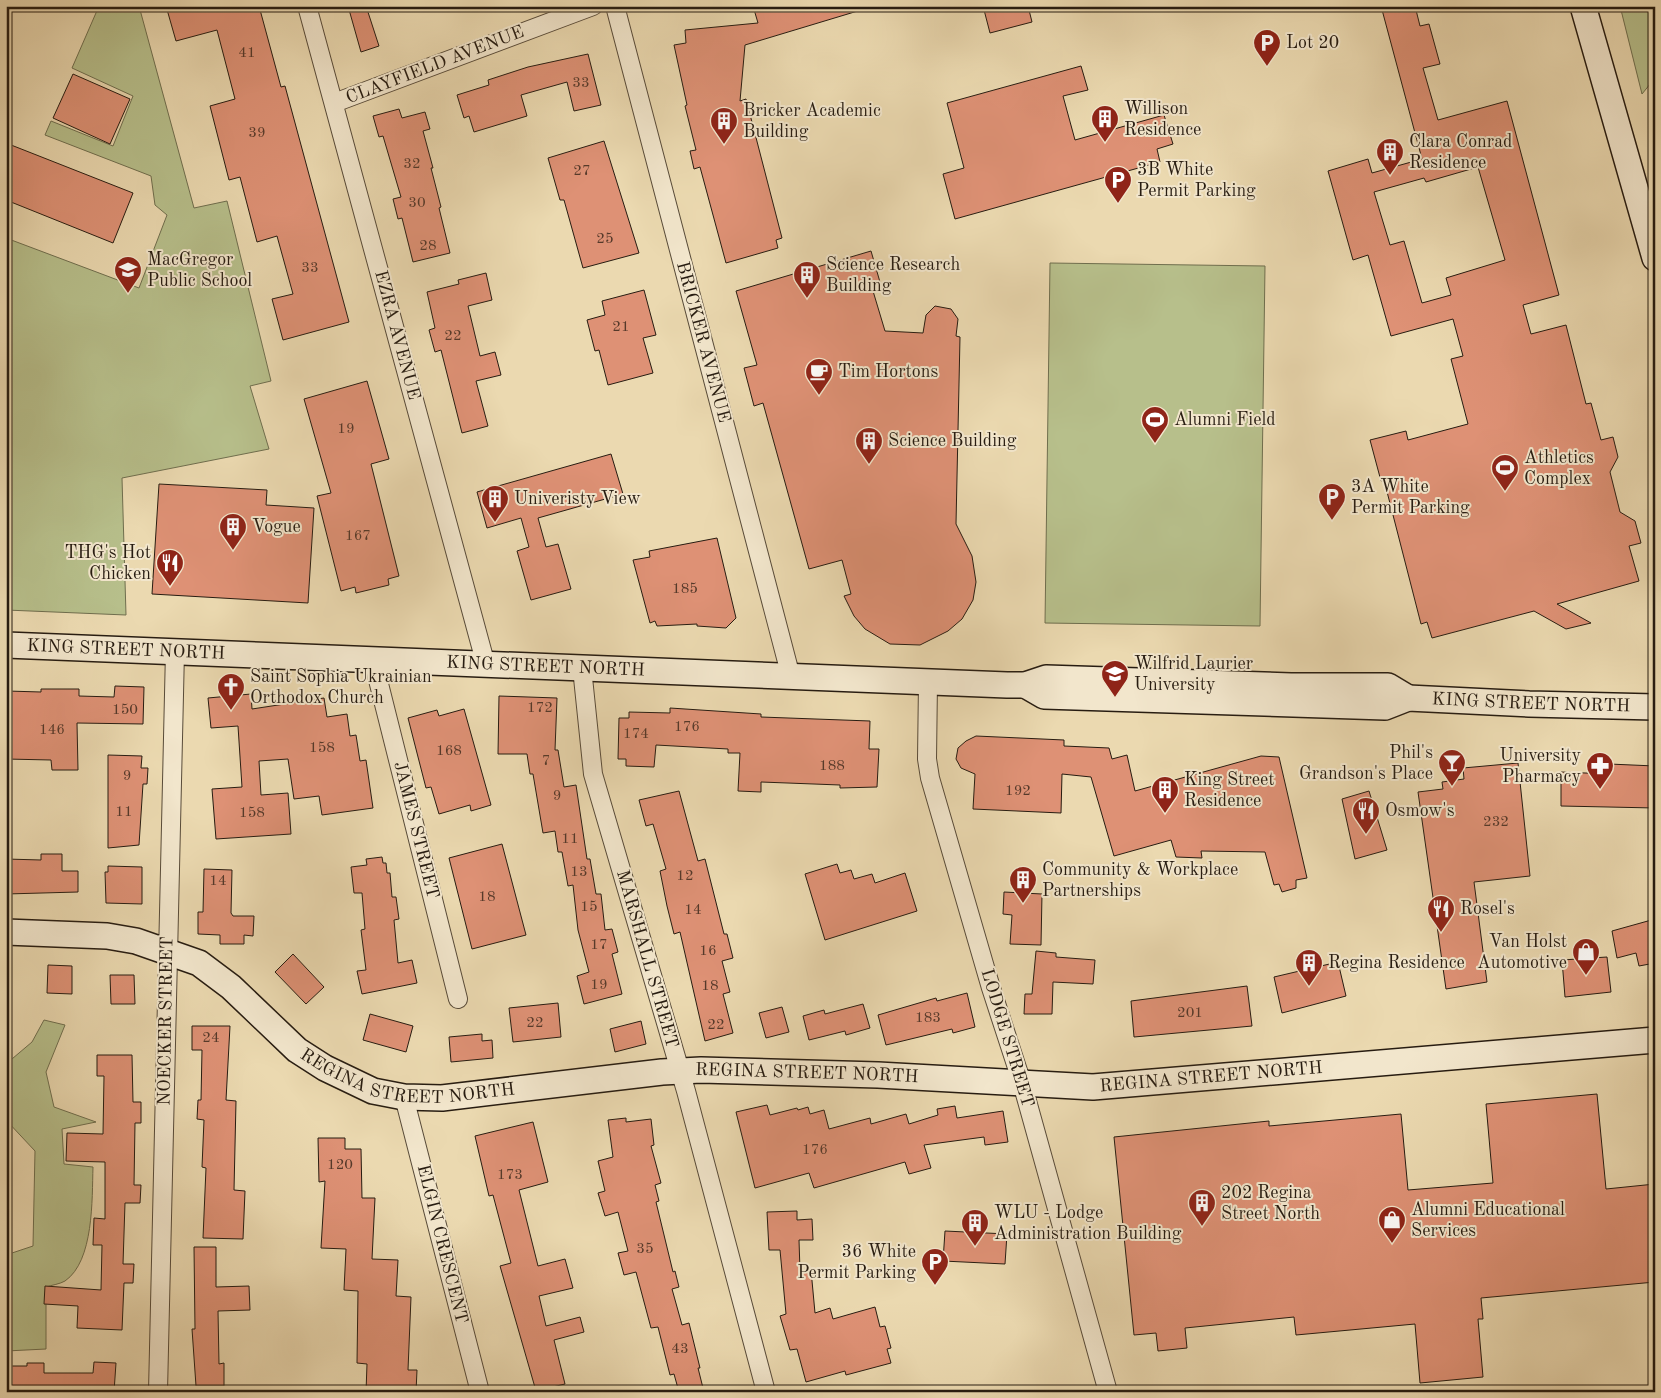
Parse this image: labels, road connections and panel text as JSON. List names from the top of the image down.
{
  "streets": {
    "main road": ["KING STREET NORTH", "REGINA STREET NORTH"],
    "street": [
      "CLAYFIELD AVENUE",
      "EZRA AVENUE",
      "BRICKER AVENUE",
      "JAMES STREET",
      "MARSHALL STREET",
      "NOECKER STREET",
      "LODGE STREET",
      "ELGIN CRESCENT"
    ]
  },
  "crossings": [
    ["CLAYFIELD AVENUE", "EZRA AVENUE"],
    ["EZRA AVENUE", "KING STREET NORTH"],
    ["BRICKER AVENUE", "KING STREET NORTH"],
    ["KING STREET NORTH", "JAMES STREET"],
    ["KING STREET NORTH", "MARSHALL STREET"],
    ["KING STREET NORTH", "NOECKER STREET"],
    ["KING STREET NORTH", "LODGE STREET"],
    ["MARSHALL STREET", "REGINA STREET NORTH"],
    ["NOECKER STREET", "REGINA STREET NORTH"],
    ["LODGE STREET", "REGINA STREET NORTH"],
    ["REGINA STREET NORTH", "ELGIN CRESCENT"]
  ],
  "places": {
    "parking": [
      "Lot 20",
      "3B White Permit Parking",
      "3A White Permit Parking",
      "36 White Permit Parking"
    ],
    "building": [
      "Willison Residence",
      "Bricker Academic Building",
      "Clara Conrad Residence",
      "Science Research Building",
      "Science Building",
      "Univeristy View",
      "Vogue",
      "King Street Residence",
      "Community & Workplace Partnerships",
      "Regina Residence",
      "202 Regina Street North",
      "WLU - Lodge Administration Building"
    ],
    "school or university": ["MacGregor Public School", "Wilfrid Laurier University"],
    "cafe": ["Tim Hortons"],
    "sports": ["Alumni Field", "Athletics Complex"],
    "restaurant": ["THG's Hot Chicken", "Osmow's", "Rosel's"],
    "church": ["Saint Sophia Ukrainian Orthodox Church"],
    "bar": ["Phil's Grandson's Place"],
    "pharmacy": ["University Pharmacy"],
    "shop": ["Van Holst Automotive", "Alumni Educational Services"]
  },
  "house_numbers": [
    "41",
    "33",
    "39",
    "32",
    "27",
    "30",
    "25",
    "28",
    "33",
    "21",
    "22",
    "19",
    "167",
    "185",
    "172",
    "150",
    "176",
    "146",
    "174",
    "158",
    "168",
    "7",
    "188",
    "9",
    "192",
    "9",
    "11",
    "158",
    "232",
    "11",
    "13",
    "12",
    "14",
    "18",
    "15",
    "14",
    "17",
    "16",
    "19",
    "18",
    "201",
    "183",
    "22",
    "22",
    "24",
    "176",
    "120",
    "173",
    "35",
    "43"
  ]
}
